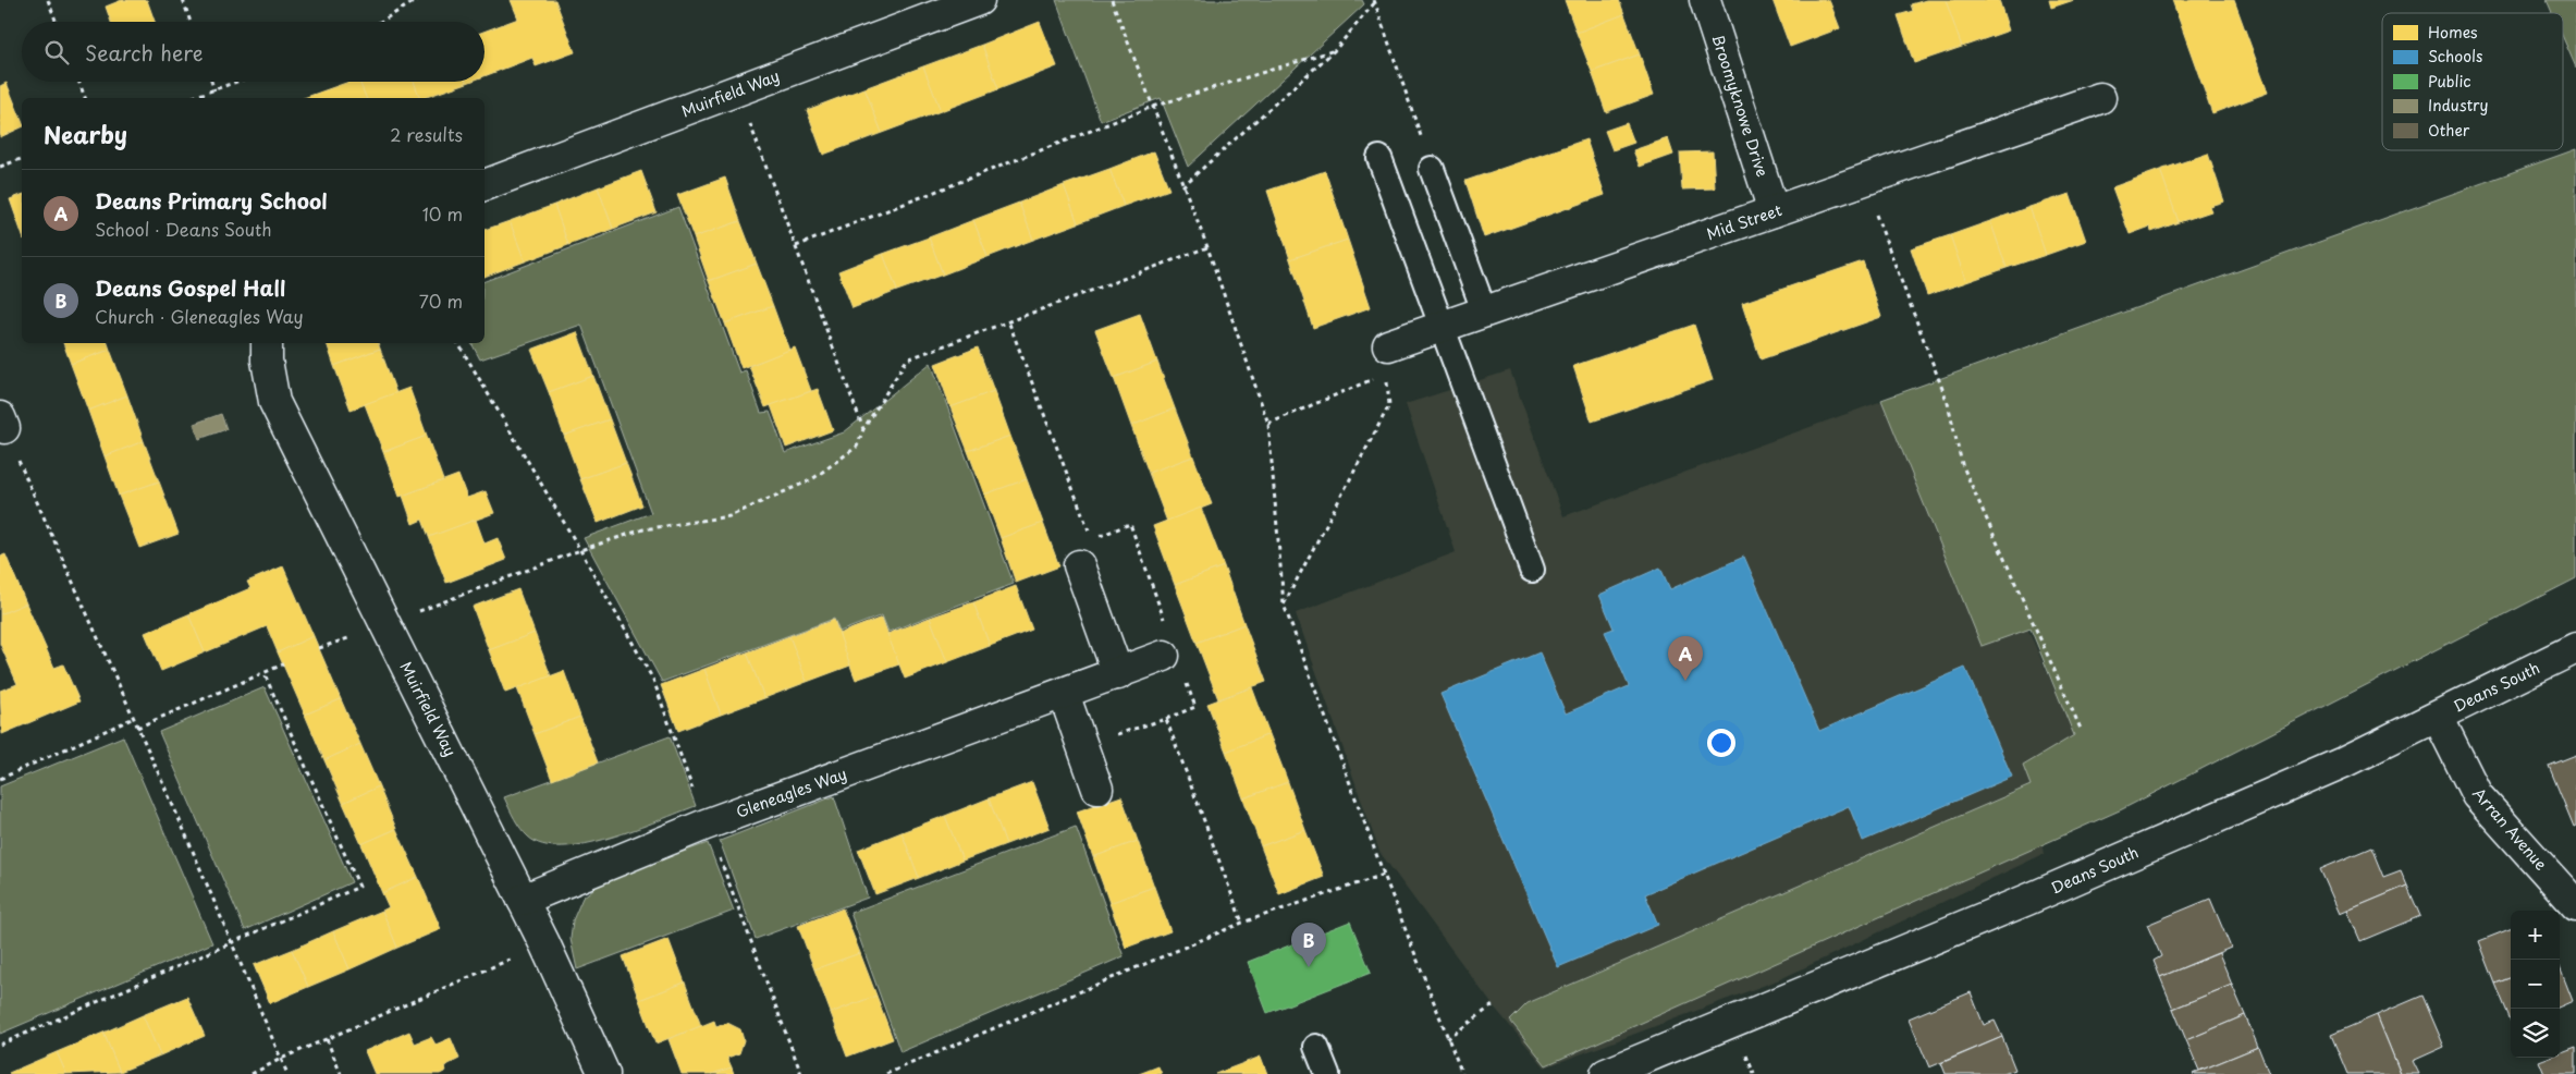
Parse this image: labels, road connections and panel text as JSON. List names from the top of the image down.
{
  "streets": {
    "street": [
      "Muirfield Way",
      "Broomyknowe Drive",
      "Mid Street",
      "Deans South",
      "Gleneagles Way",
      "Arran Avenue"
    ]
  },
  "crossings": [
    ["Muirfield Way", "Gleneagles Way"],
    ["Broomyknowe Drive", "Mid Street"],
    ["Deans South", "Arran Avenue"]
  ],
  "legend": [
    "Homes",
    "Schools",
    "Public",
    "Industry",
    "Other"
  ],
  "page": {
    "search": "Search here",
    "heading": ["Nearby", "2 results"],
    "list": [
      {
        "mark": "A",
        "name": "Deans Primary School",
        "note": "School · Deans South",
        "value": "10 m"
      },
      {
        "mark": "B",
        "name": "Deans Gospel Hall",
        "note": "Church · Gleneagles Way",
        "value": "70 m"
      }
    ],
    "pins": ["A", "B"],
    "map_buttons": ["+", "−"]
  }
}
